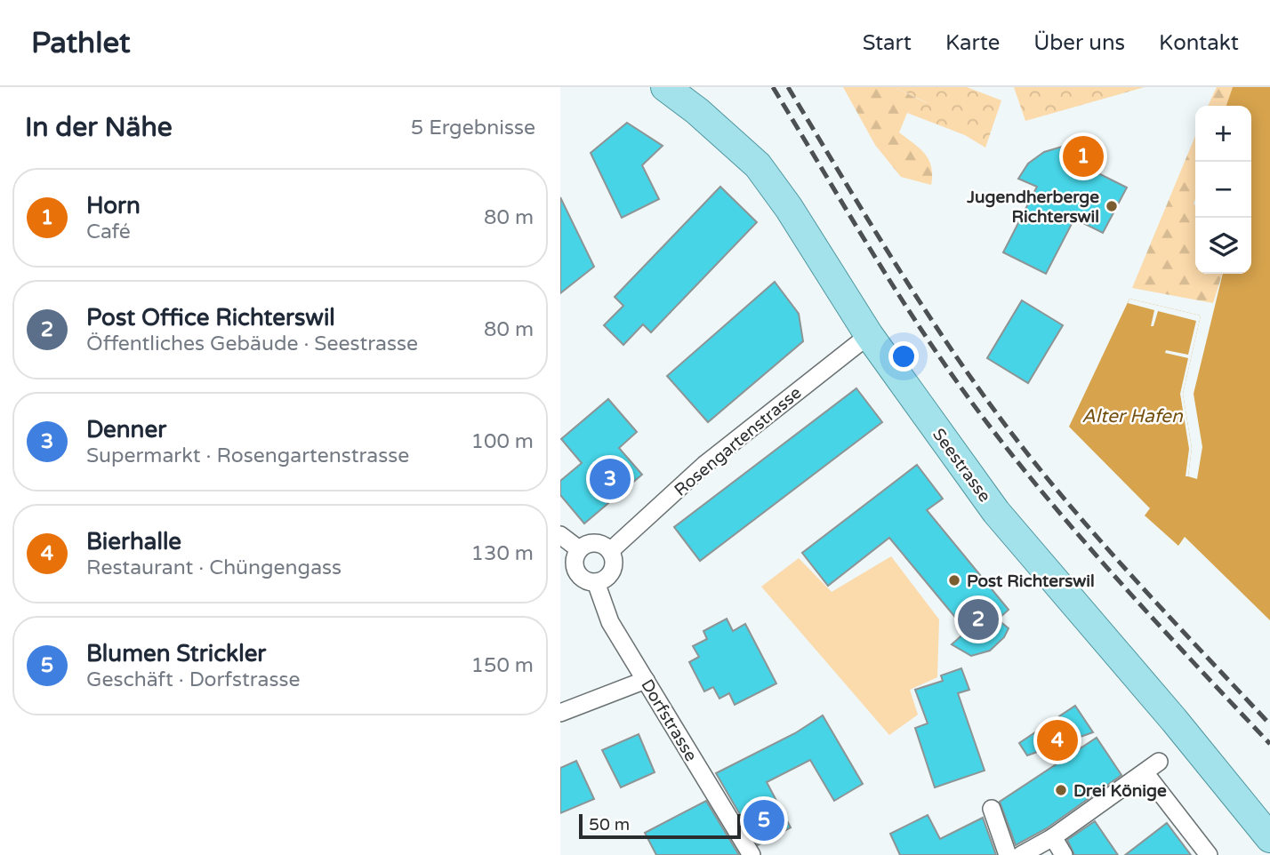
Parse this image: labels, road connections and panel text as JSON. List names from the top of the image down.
{
  "streets": {
    "main road": ["Seestrasse"],
    "street": ["Rosengartenstrasse", "Dorfstrasse"]
  },
  "crossings": [
    ["Rosengartenstrasse", "Seestrasse"],
    ["Rosengartenstrasse", "Dorfstrasse"]
  ],
  "water": ["Alter Hafen"],
  "places": ["Jugendherberge Richterswil", "Post Richterswil", "Drei Könige"],
  "scale_bar": "50 m",
  "page": {
    "header": "Pathlet",
    "nav": [
      "Start",
      "Karte",
      "Über uns",
      "Kontakt"
    ],
    "heading": ["In der Nähe", "5 Ergebnisse"],
    "map_buttons": ["+", "−"],
    "pins": [
      "1",
      "3",
      "2",
      "4",
      "5"
    ],
    "list": [
      {
        "mark": "1",
        "name": "Horn",
        "note": "Café",
        "value": "80 m"
      },
      {
        "mark": "2",
        "name": "Post Office Richterswil",
        "note": "Öffentliches Gebäude · Seestrasse",
        "value": "80 m"
      },
      {
        "mark": "3",
        "name": "Denner",
        "note": "Supermarkt · Rosengartenstrasse",
        "value": "100 m"
      },
      {
        "mark": "4",
        "name": "Bierhalle",
        "note": "Restaurant · Chüngengass",
        "value": "130 m"
      },
      {
        "mark": "5",
        "name": "Blumen Strickler",
        "note": "Geschäft · Dorfstrasse",
        "value": "150 m"
      }
    ],
    "scale": "50 m"
  }
}
